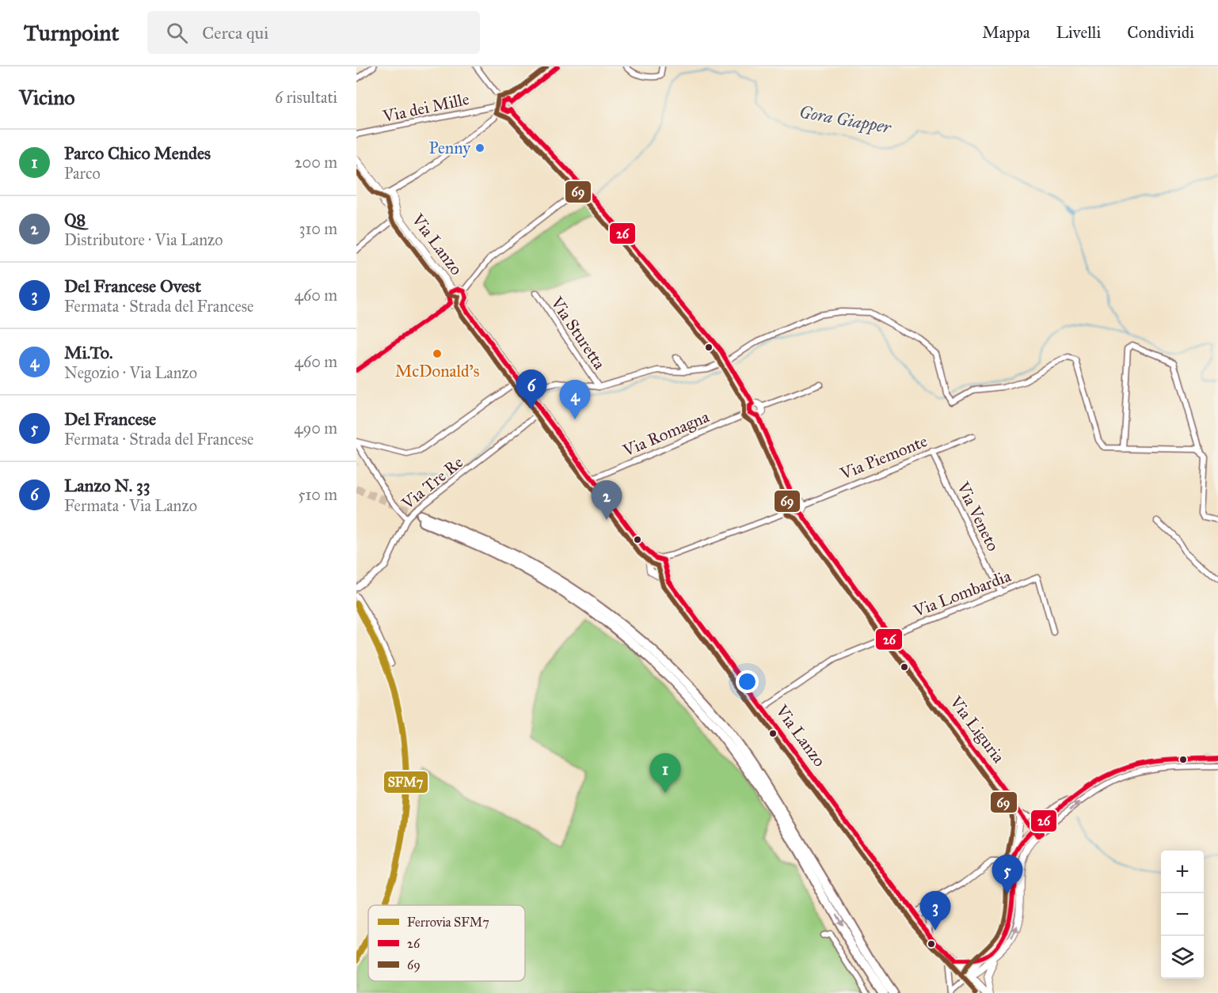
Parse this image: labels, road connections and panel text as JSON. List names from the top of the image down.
{
  "streets": {
    "street": [
      "Via dei Mille",
      "Via Lanzo",
      "Via Sturetta",
      "Via Romagna",
      "Via Piemonte",
      "Via Tre Re",
      "Via Veneto",
      "Via Lombardia",
      "Via Liguria"
    ]
  },
  "crossings": [
    ["Via Piemonte", "Via Veneto"],
    ["Via Veneto", "Via Lombardia"],
    ["Via Lombardia", "Via Liguria"]
  ],
  "water": ["Gora Giapper"],
  "places": ["Penny", "McDonald's"],
  "lines": ["transit line 26", "transit line 69", "rail line SFM7"],
  "legend": ["Ferrovia SFM7", "26", "69"],
  "page": {
    "header": "Turnpoint",
    "search": "Cerca qui",
    "nav": ["Mappa", "Livelli", "Condividi"],
    "heading": ["Vicino", "6 risultati"],
    "list": [
      {
        "mark": "1",
        "name": "Parco Chico Mendes",
        "note": "Parco",
        "value": "200 m"
      },
      {
        "mark": "2",
        "name": "Q8",
        "note": "Distributore · Via Lanzo",
        "value": "310 m"
      },
      {
        "mark": "3",
        "name": "Del Francese Ovest",
        "note": "Fermata · Strada del Francese",
        "value": "460 m"
      },
      {
        "mark": "4",
        "name": "Mi.To.",
        "note": "Negozio · Via Lanzo",
        "value": "460 m"
      },
      {
        "mark": "5",
        "name": "Del Francese",
        "note": "Fermata · Strada del Francese",
        "value": "490 m"
      },
      {
        "mark": "6",
        "name": "Lanzo N. 33",
        "note": "Fermata · Via Lanzo",
        "value": "510 m"
      }
    ],
    "pins": [
      "6",
      "4",
      "2",
      "1",
      "5",
      "3"
    ],
    "map_buttons": ["+", "−"]
  }
}
